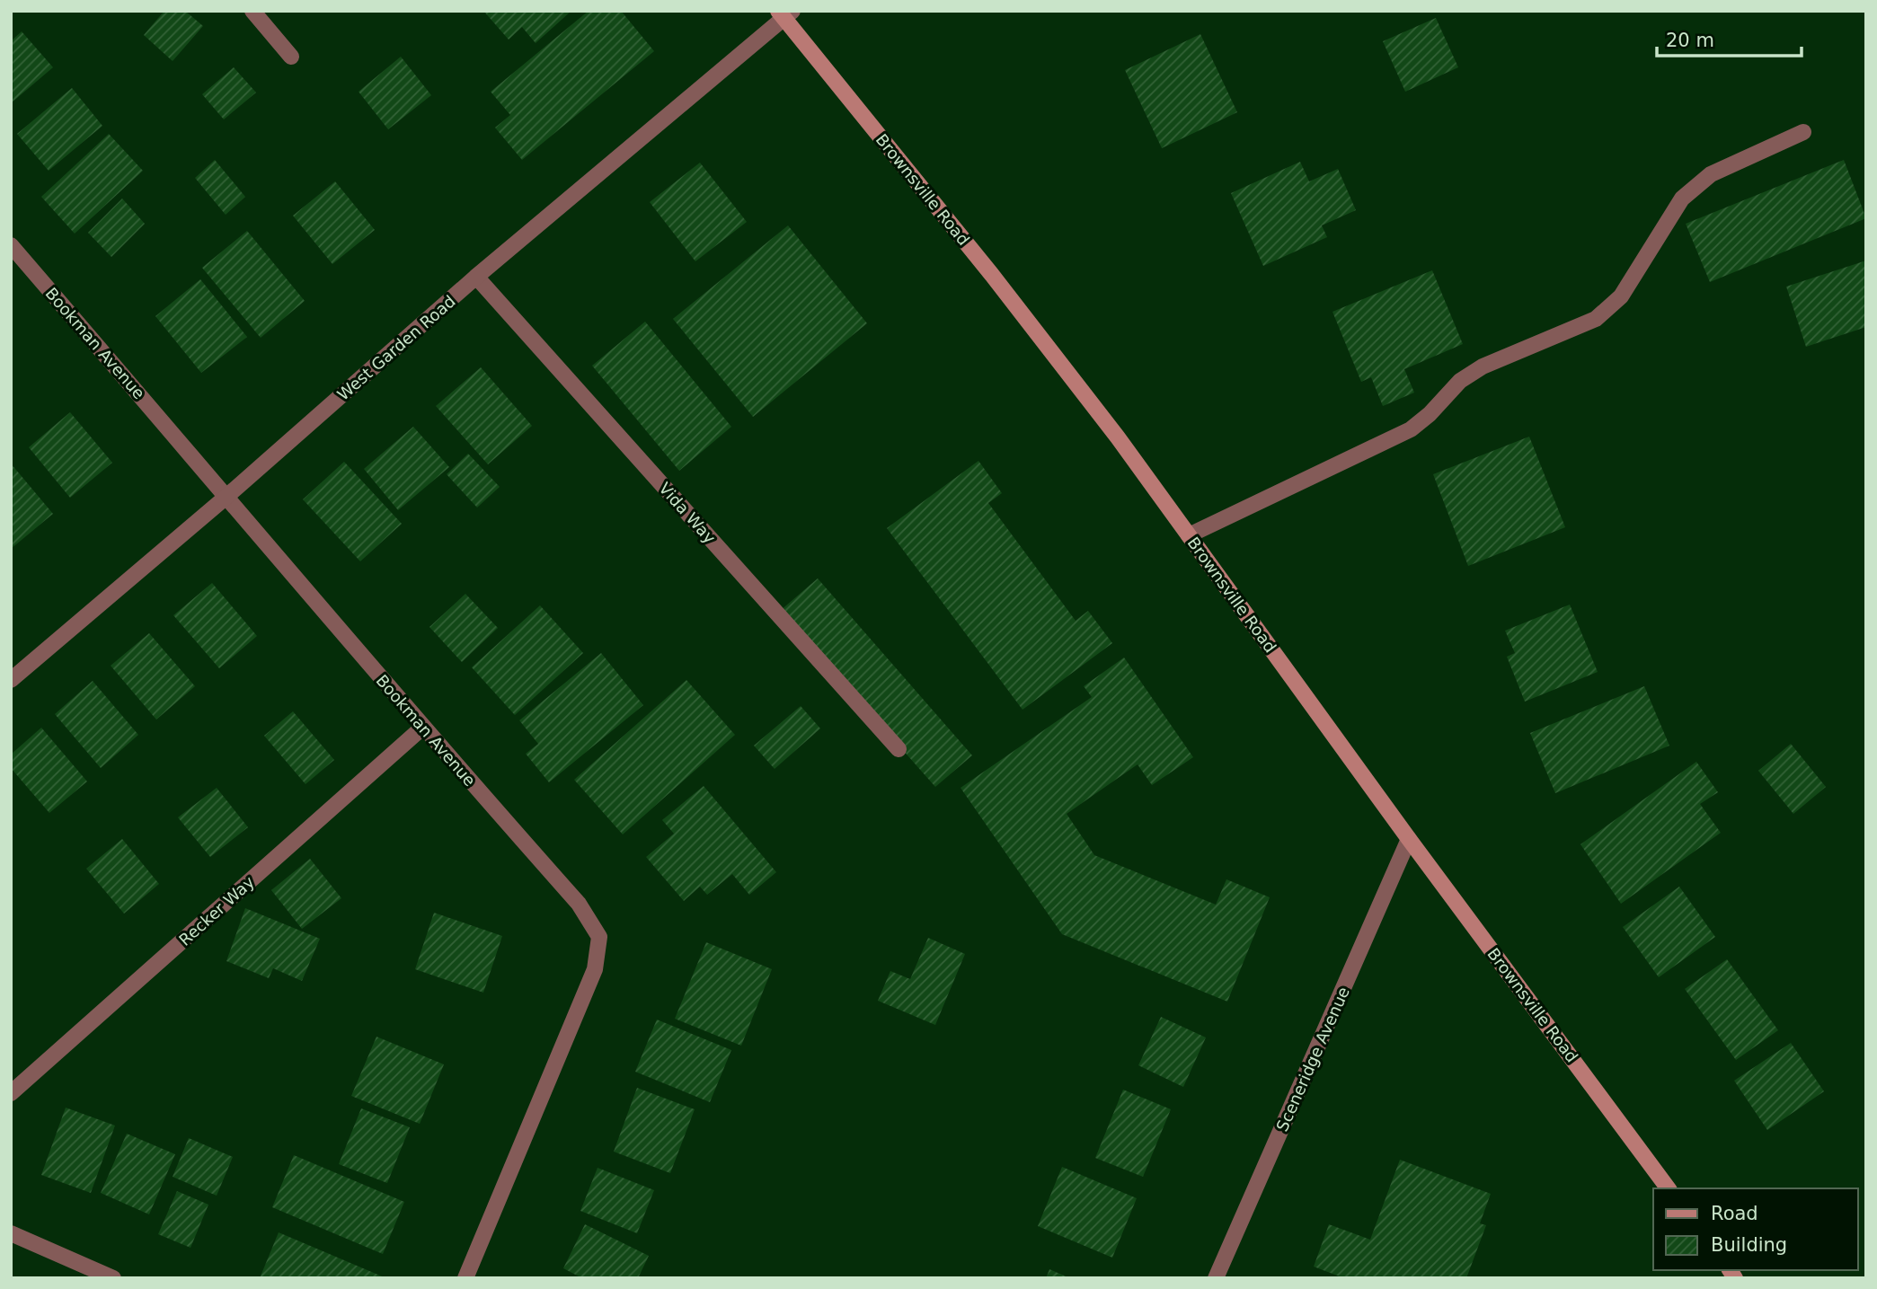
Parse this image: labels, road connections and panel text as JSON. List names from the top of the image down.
{
  "streets": {
    "main road": ["Brownsville Road"],
    "street": [
      "Bookman Avenue",
      "West Garden Road",
      "Vida Way",
      "Recker Way",
      "Sceneridge Avenue"
    ]
  },
  "crossings": [
    ["Brownsville Road", "West Garden Road"],
    ["Brownsville Road", "Sceneridge Avenue"],
    ["Bookman Avenue", "West Garden Road"],
    ["Bookman Avenue", "Recker Way"],
    ["West Garden Road", "Vida Way"]
  ],
  "legend": ["Road", "Building"],
  "scale_bar": "20 m"
}
